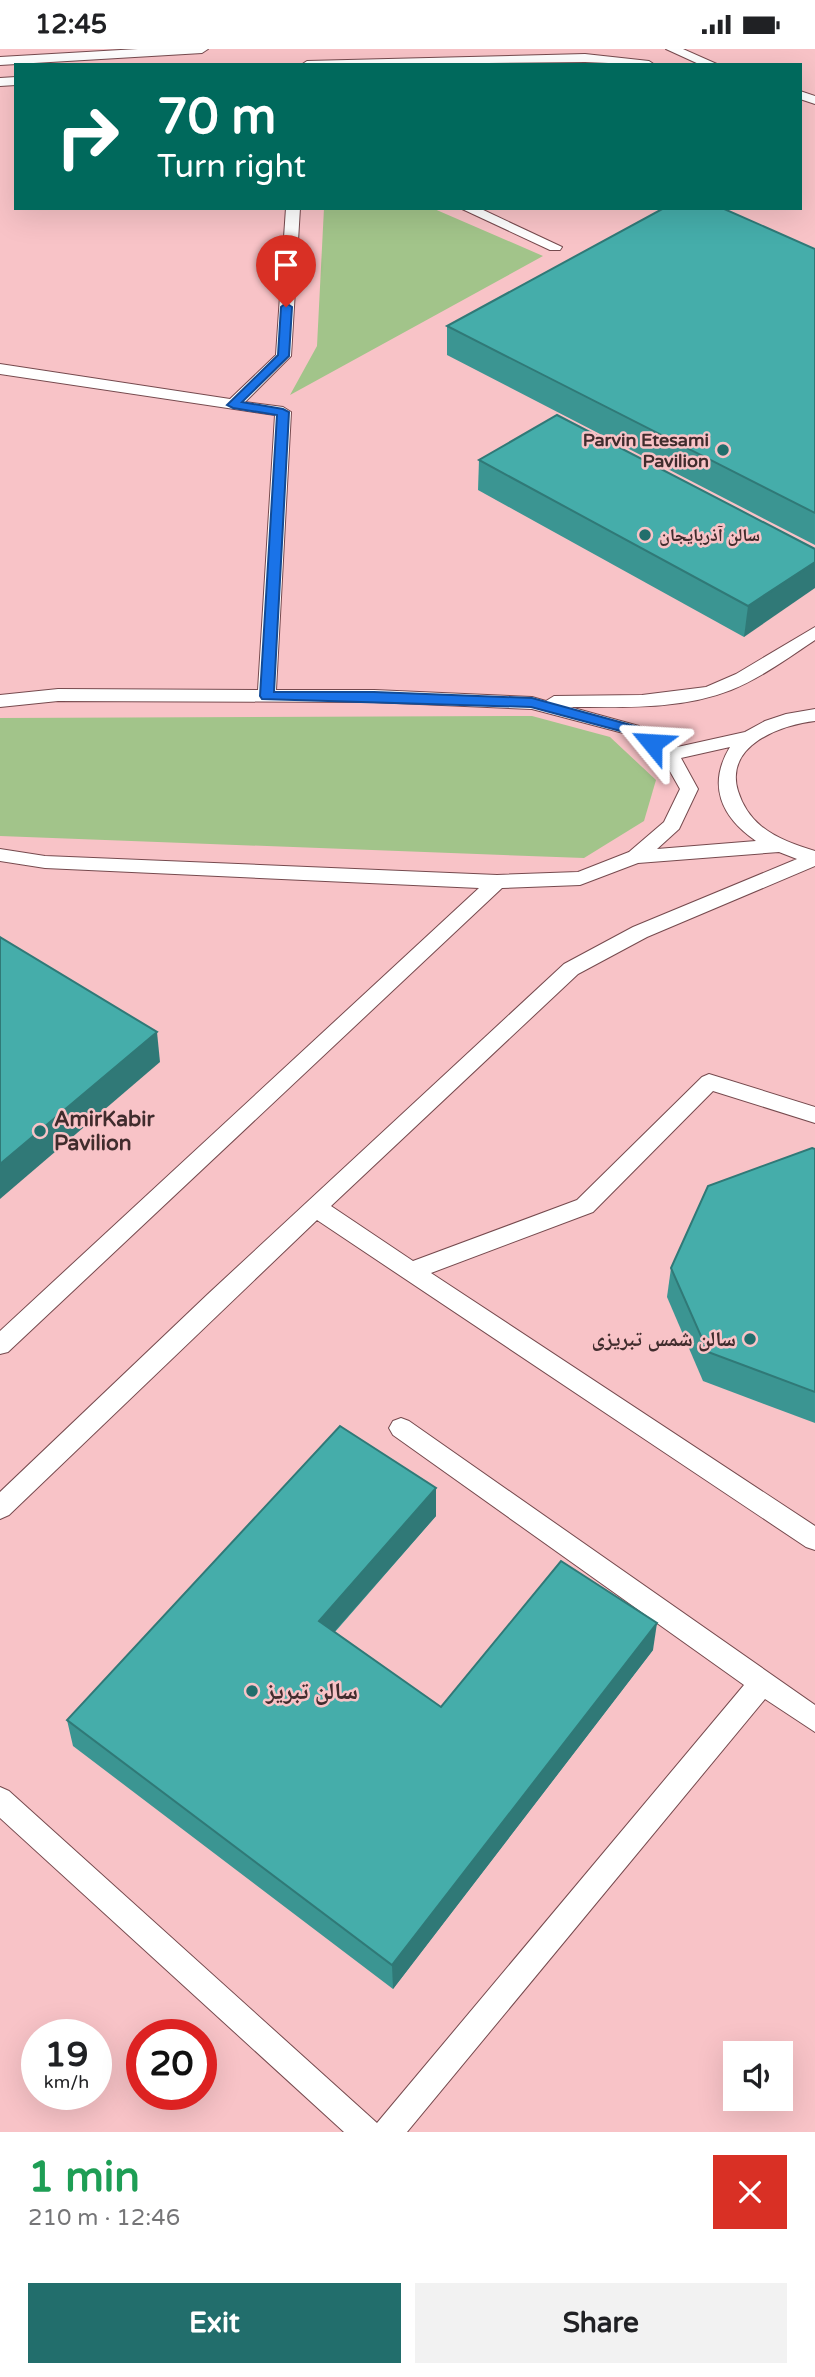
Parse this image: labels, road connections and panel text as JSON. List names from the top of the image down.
{
  "places": [
    "Parvin Etesami Pavilion",
    "سالن آذربایجان",
    "AmirKabir Pavilion",
    "سالن شمس تبریزی",
    "سالن تبریز"
  ],
  "page": {
    "status": "12:45",
    "turn": ["70 m", "Turn right"],
    "speed": "19 km/h",
    "limit": "20",
    "heading": ["1 min", "210 m · 12:46"],
    "buttons": ["Exit", "Share"]
  }
}
